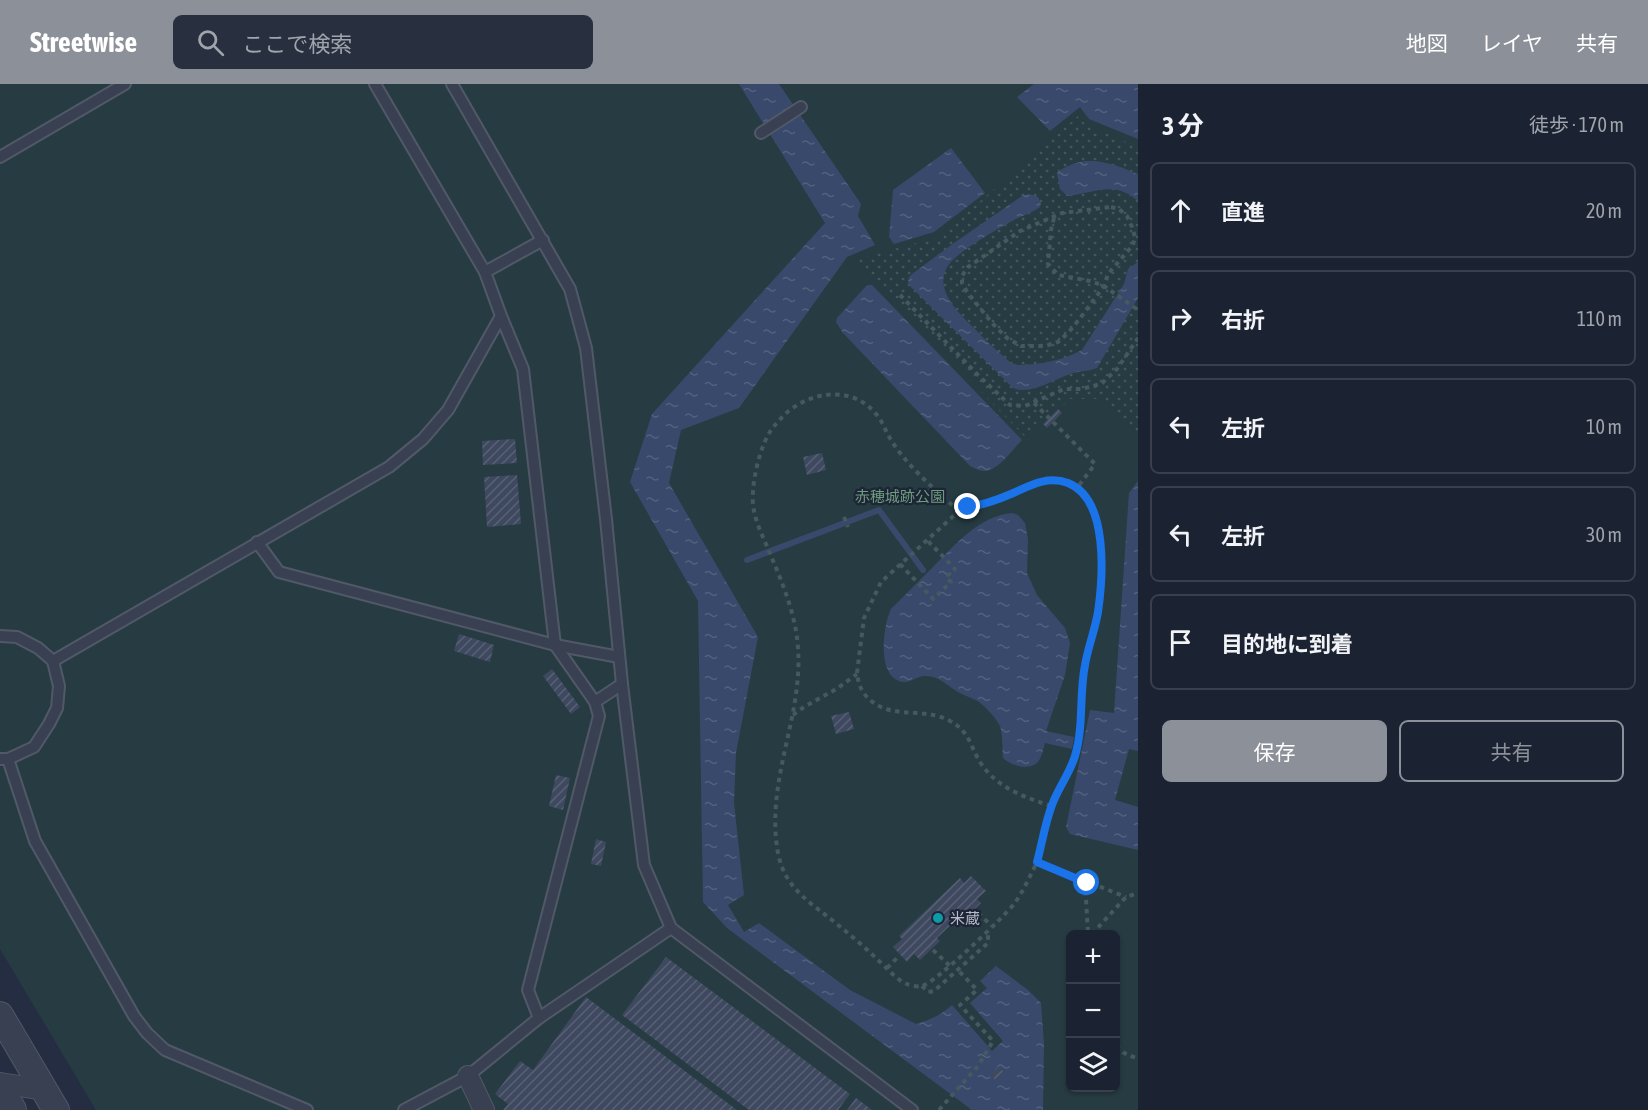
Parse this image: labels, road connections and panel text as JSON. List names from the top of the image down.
{
  "parks": ["赤穂城跡公園"],
  "places": ["米蔵"],
  "page": {
    "header": "Streetwise",
    "search": "ここで検索",
    "nav": ["地図", "レイヤ", "共有"],
    "heading": ["3 分", "徒歩 · 170 m"],
    "list": [
      ["直進", "20 m"],
      ["右折", "110 m"],
      ["左折", "10 m"],
      ["左折", "30 m"],
      "目的地に到着"
    ],
    "buttons": ["保存", "共有"],
    "map_buttons": ["+", "−"]
  }
}
